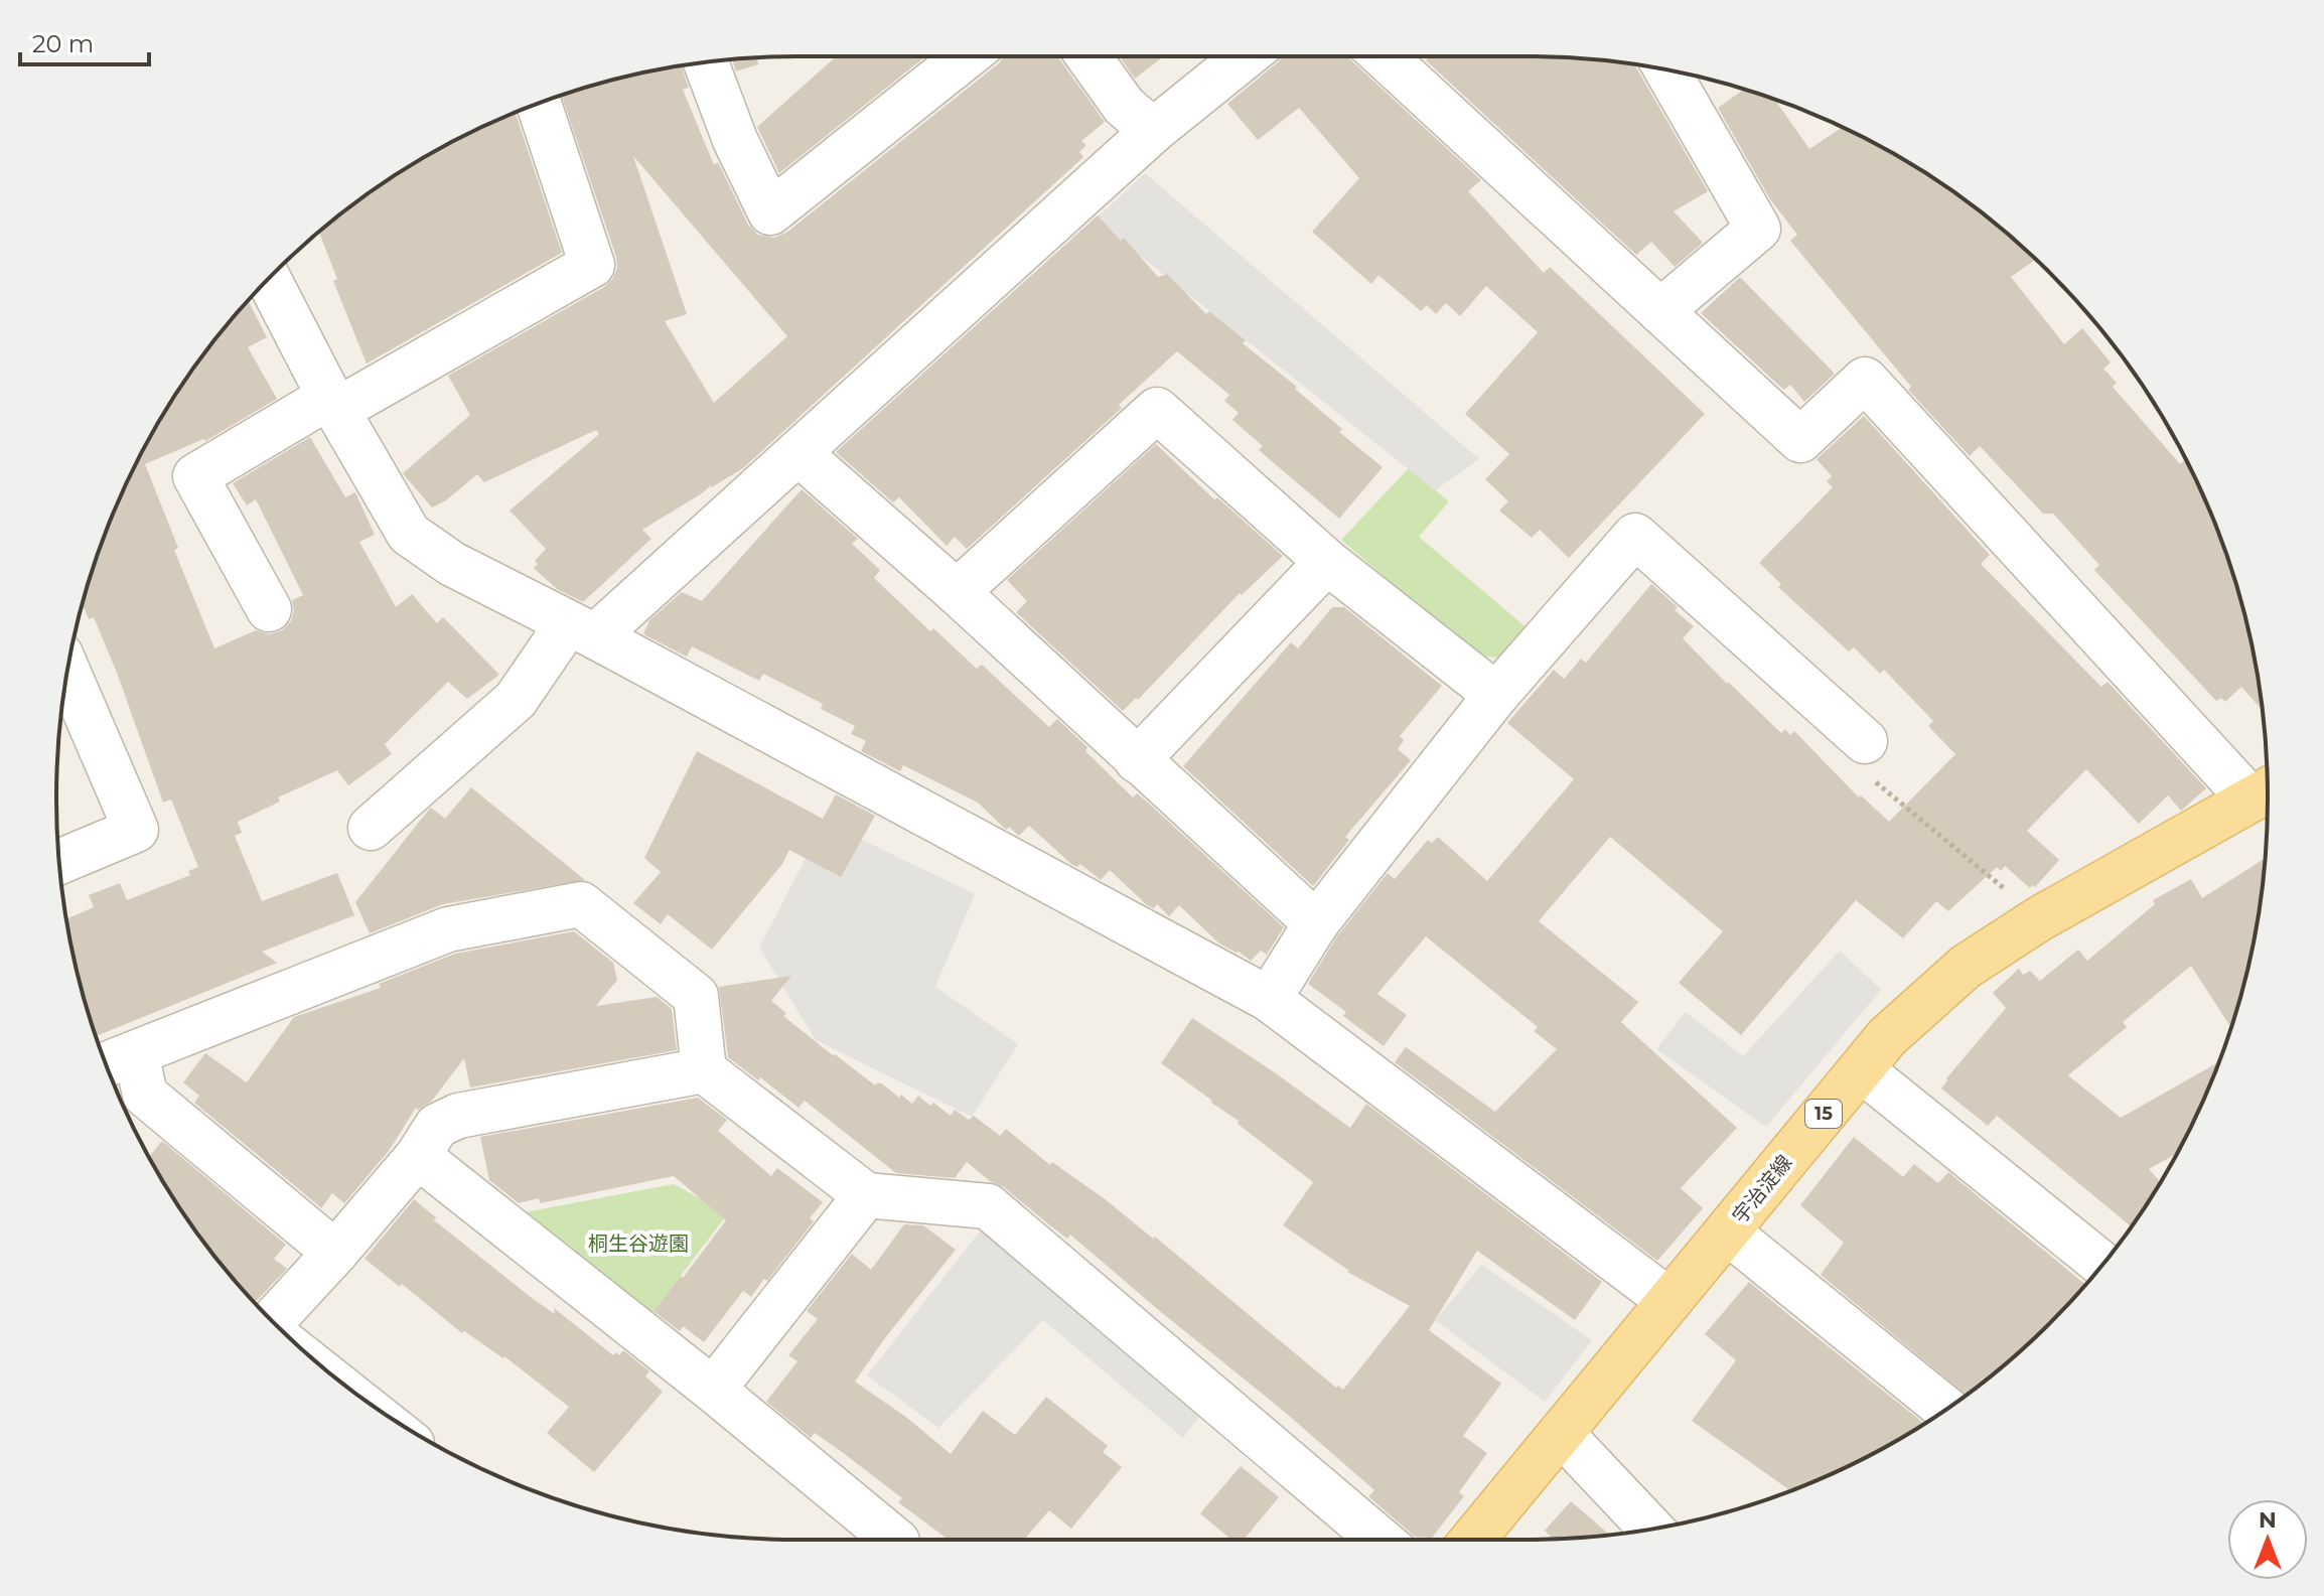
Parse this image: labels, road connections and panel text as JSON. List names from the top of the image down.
{
  "streets": {
    "main road": ["15", "宇治淀線"]
  },
  "parks": ["桐生谷遊園"],
  "scale_bar": "20 m",
  "north": "top"
}
